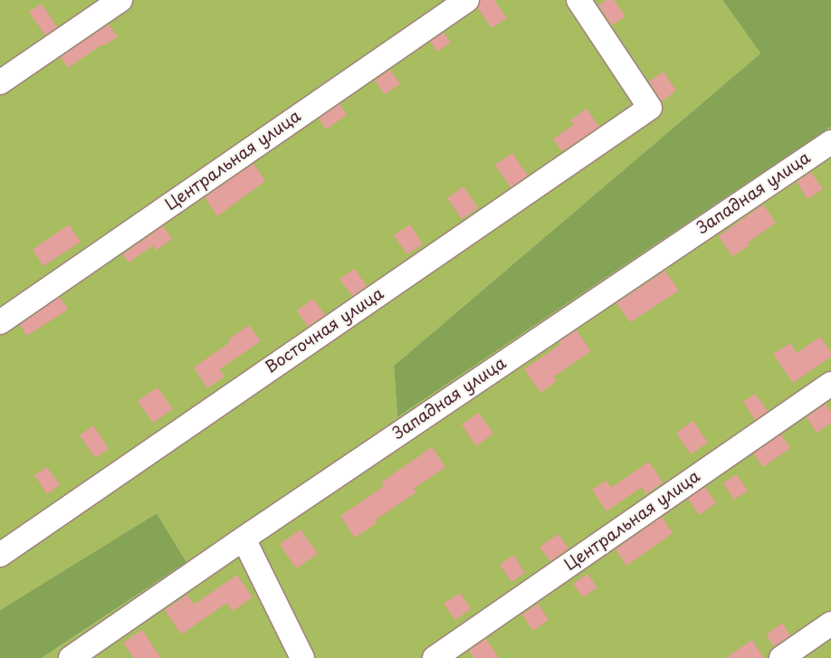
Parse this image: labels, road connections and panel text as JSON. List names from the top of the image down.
{
  "streets": {
    "street": ["Центральная улица", "Западная улица", "Восточная улица"]
  }
}
